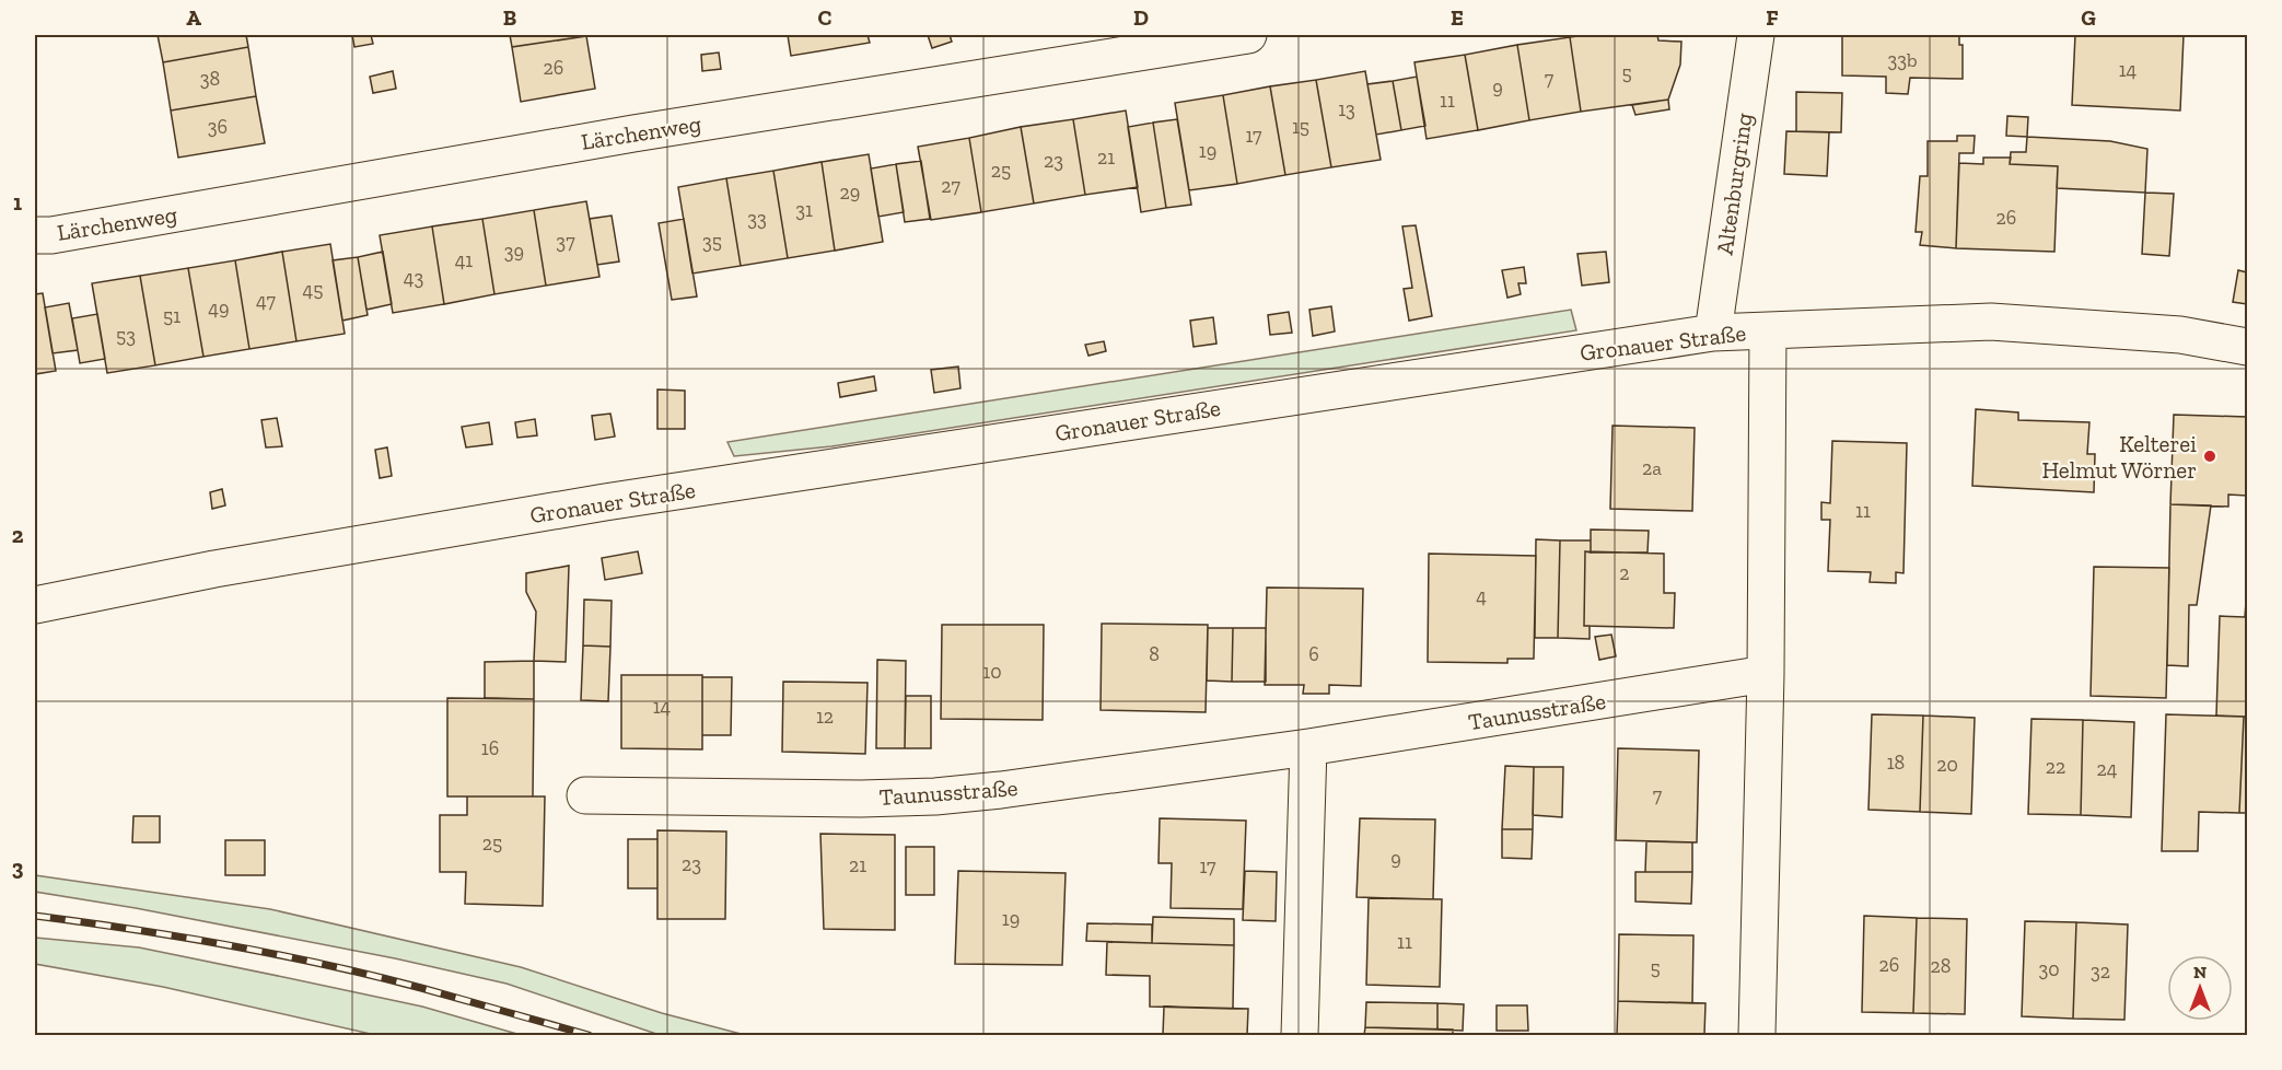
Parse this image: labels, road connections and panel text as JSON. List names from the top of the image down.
{
  "streets": {
    "street": [
      "Lärchenweg",
      "Altenburgring",
      "Gronauer Straße",
      "Taunusstraße"
    ]
  },
  "crossings": [
    ["Altenburgring", "Gronauer Straße"]
  ],
  "places": ["Kelterei Helmut Wörner"],
  "house_numbers": [
    "33b",
    "26",
    "14",
    "5",
    "38",
    "7",
    "9",
    "11",
    "13",
    "36",
    "15",
    "17",
    "19",
    "21",
    "23",
    "25",
    "27",
    "29",
    "31",
    "26",
    "33",
    "37",
    "35",
    "39",
    "41",
    "43",
    "45",
    "47",
    "49",
    "51",
    "53",
    "2a",
    "11",
    "2",
    "4",
    "8",
    "6",
    "10",
    "14",
    "12",
    "16",
    "18",
    "20",
    "22",
    "24",
    "7",
    "25",
    "9",
    "23",
    "21",
    "17",
    "19",
    "11",
    "26",
    "28",
    "5",
    "30",
    "32"
  ],
  "north": "top",
  "grid": {
    "columns": [
      "A",
      "B",
      "C",
      "D",
      "E",
      "F",
      "G"
    ],
    "rows": ["1", "2", "3"]
  }
}
